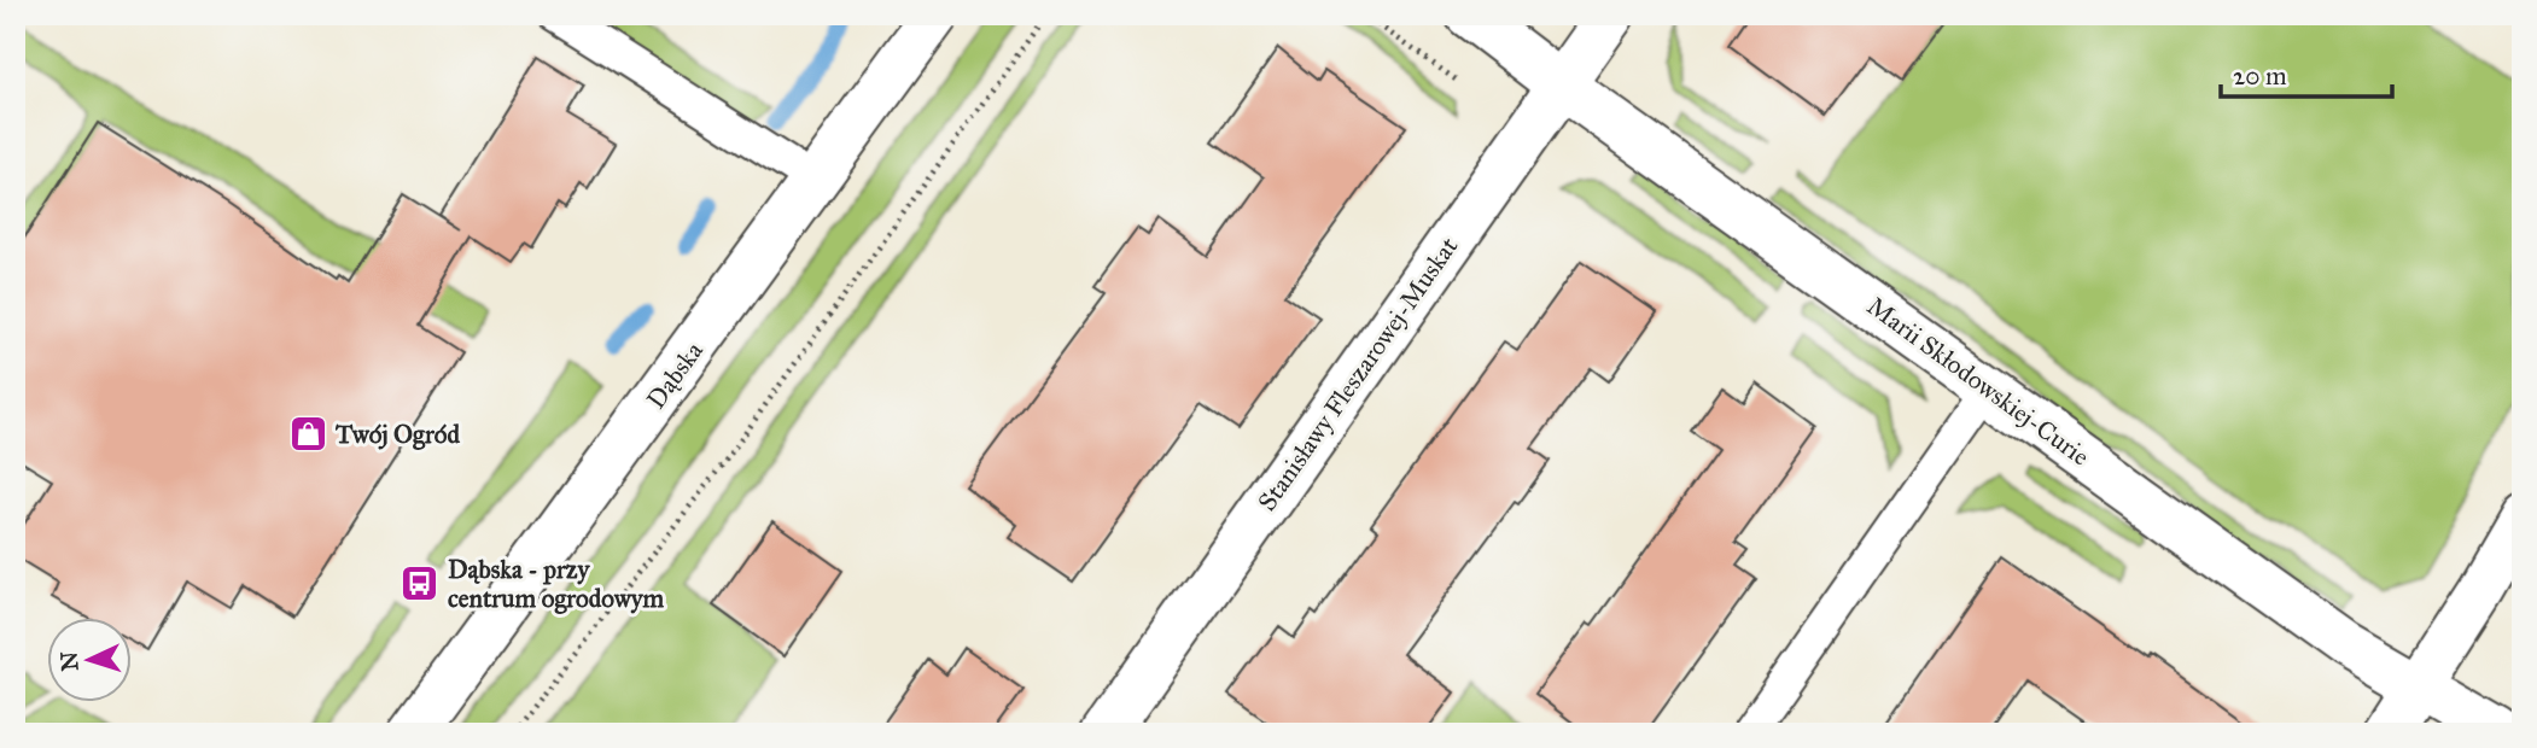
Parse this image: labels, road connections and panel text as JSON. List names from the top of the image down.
{
  "streets": {
    "street": ["Stanisławy Fleszarowej-Muskat", "Dąbska", "Marii Skłodowskiej-Curie"]
  },
  "crossings": [
    ["Stanisławy Fleszarowej-Muskat", "Marii Skłodowskiej-Curie"]
  ],
  "places": {
    "shop": ["Twój Ogród"],
    "bus stop": ["Dąbska - przy centrum ogrodowym"]
  },
  "scale_bar": "20 m",
  "north": "left"
}
